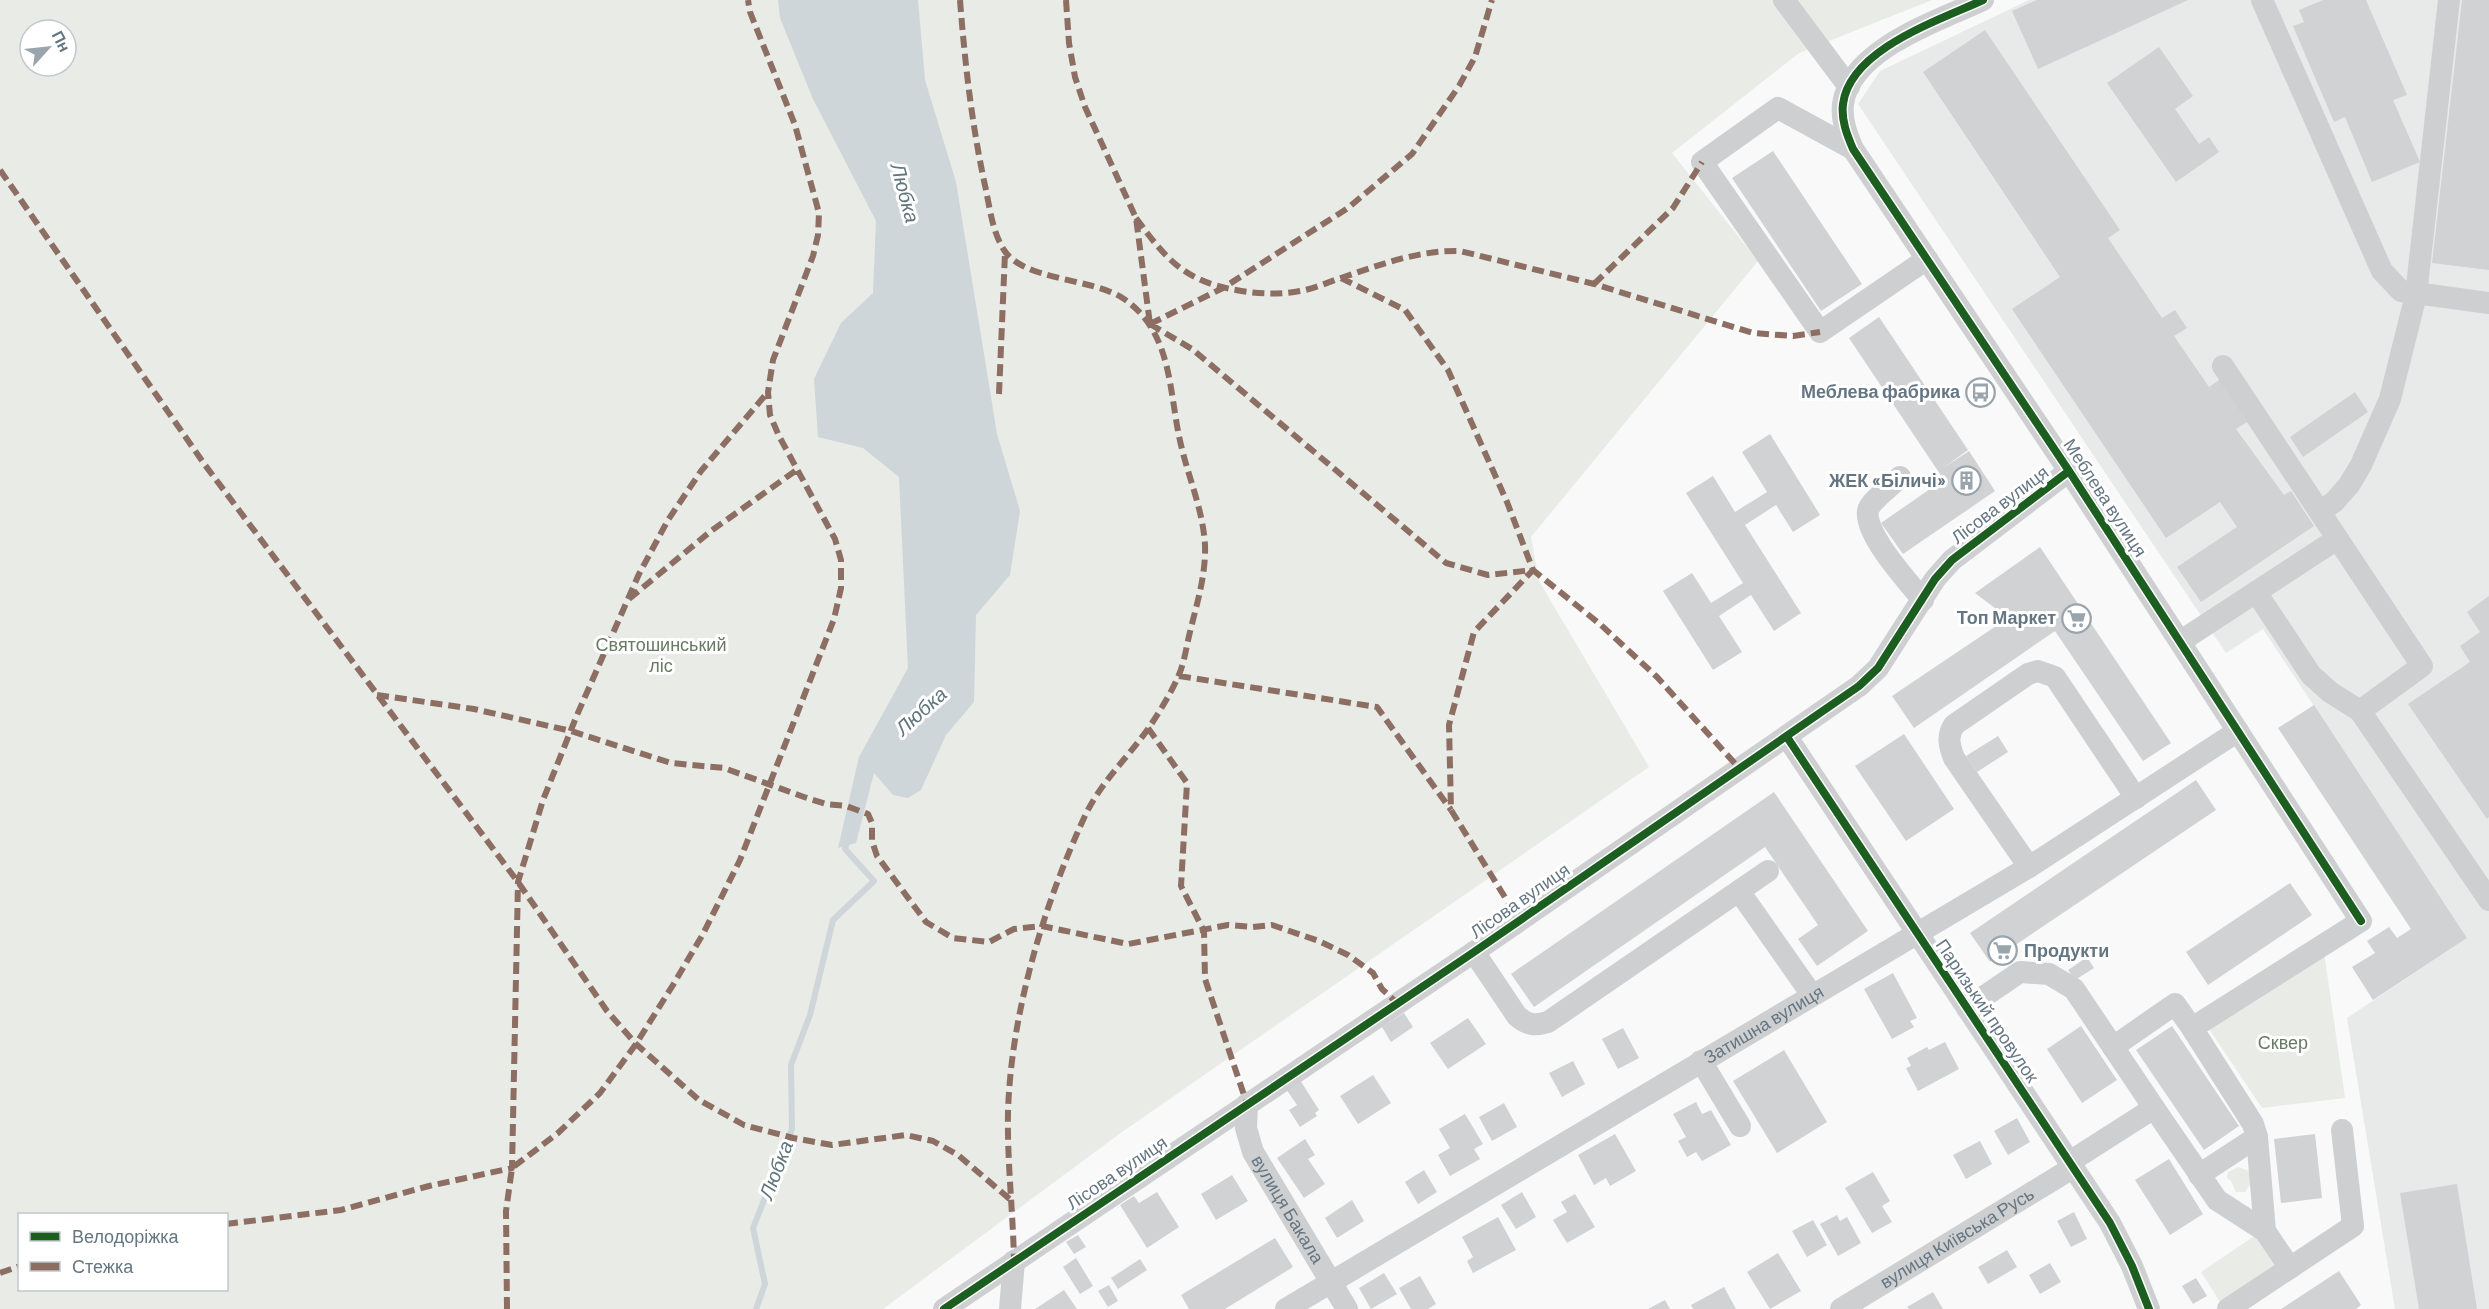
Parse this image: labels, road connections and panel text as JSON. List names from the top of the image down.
{
  "streets": {
    "street": [
      "Меблева вулиця",
      "Лісова вулиця",
      "Паризький провулок",
      "Затишна вулиця",
      "вулиця Бакала",
      "вулиця Київська Русь"
    ]
  },
  "crossings": [
    ["Меблева вулиця", "Лісова вулиця"],
    ["Меблева вулиця", "Затишна вулиця"],
    ["Лісова вулиця", "Паризький провулок"],
    ["Лісова вулиця", "вулиця Бакала"],
    ["Паризький провулок", "Затишна вулиця"],
    ["Паризький провулок", "вулиця Київська Русь"],
    ["Затишна вулиця", "вулиця Бакала"]
  ],
  "water": ["Любка"],
  "parks": ["Святошинський ліс", "Сквер"],
  "places": {
    "bus stop": ["Меблева фабрика"],
    "building": ["ЖЕК «Біличі»"],
    "supermarket": ["Топ Маркет", "Продукти"]
  },
  "legend": ["Велодоріжка", "Стежка"],
  "north": "top right"
}
